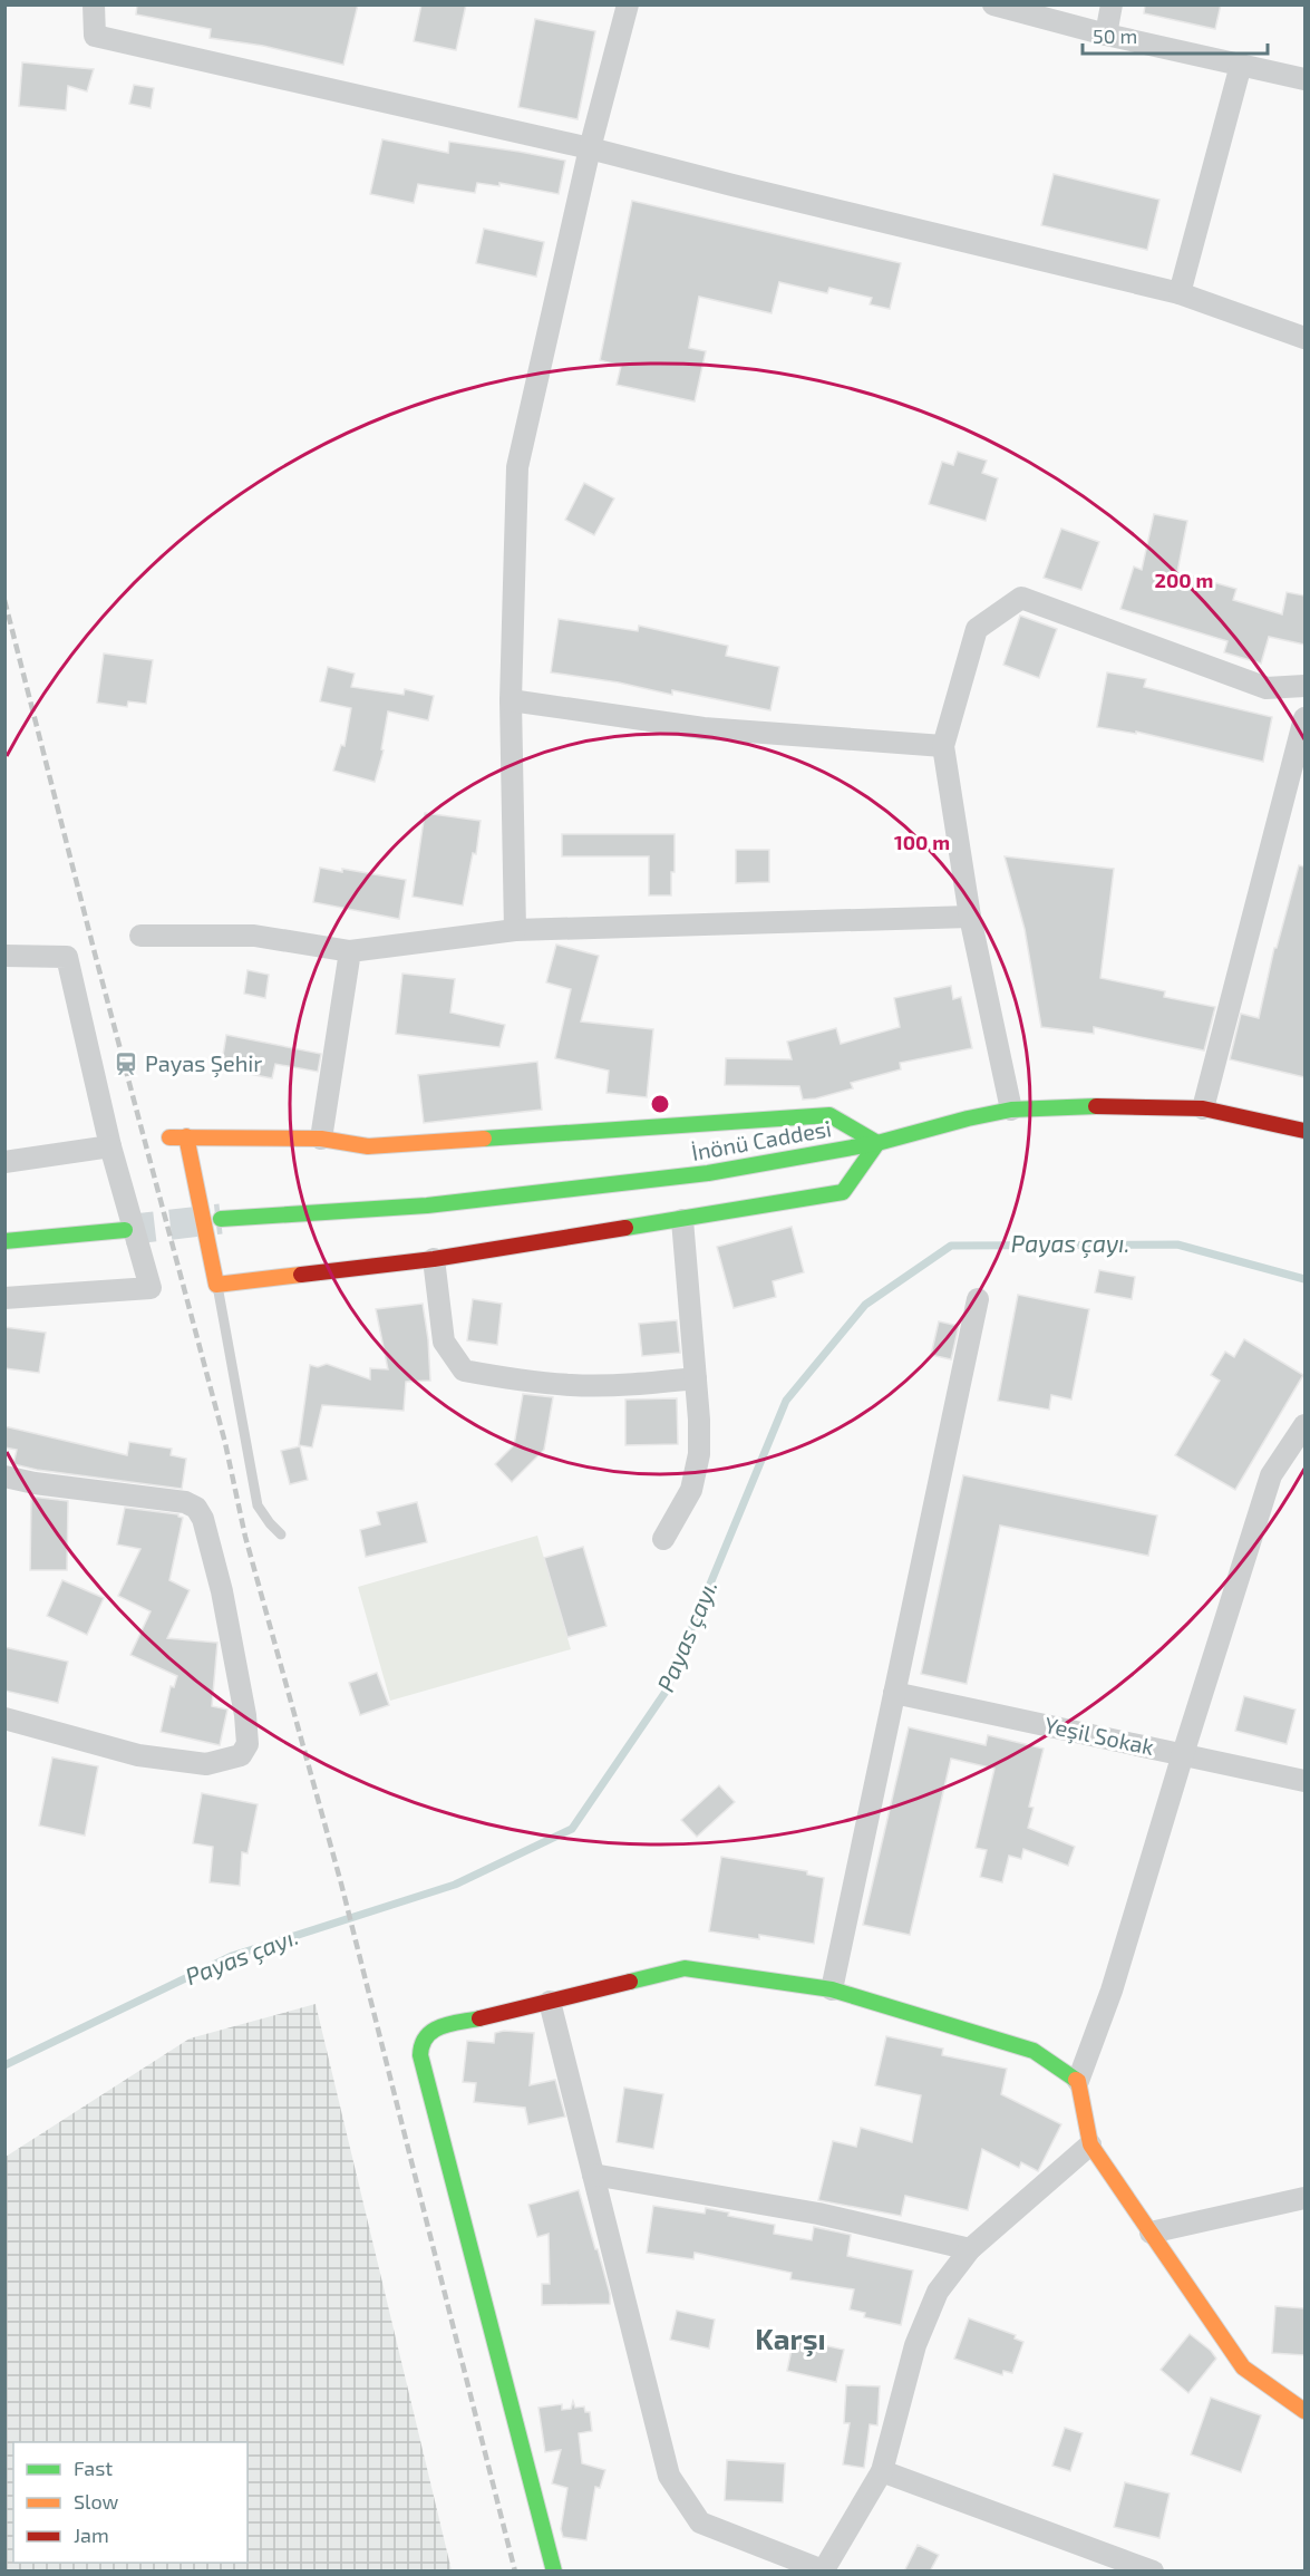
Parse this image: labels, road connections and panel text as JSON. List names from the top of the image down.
{
  "streets": {
    "street": ["İnönü Caddesi", "Yeşil Sokak"]
  },
  "districts": ["Karşı"],
  "water": ["Payas çayı."],
  "places": {
    "station": ["Payas Şehi̇r"]
  },
  "legend": ["Fast", "Slow", "Jam"],
  "scale_bar": "50 m",
  "rings": ["200 m", "100 m"]
}
